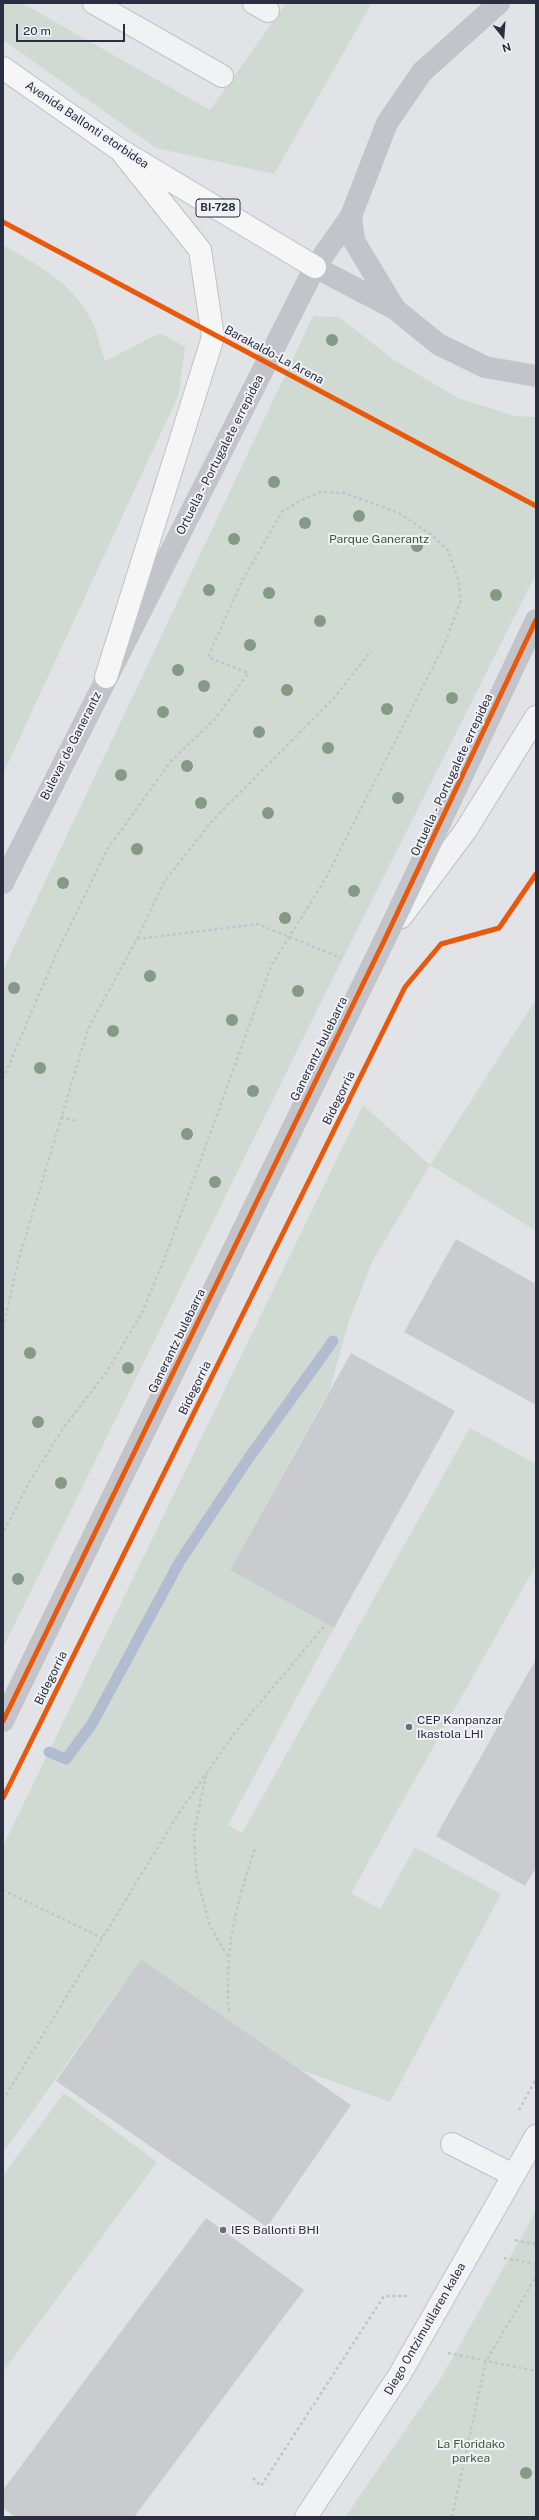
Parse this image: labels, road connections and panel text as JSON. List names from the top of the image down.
{
  "streets": {
    "main road": ["Avenida Ballonti etorbidea", "BI-728"],
    "street": [
      "Ortuella - Portugalete errepidea",
      "Bulevar de Ganerantz",
      "Ganerantz bulebarra",
      "Diego Ontzimutilaren kalea"
    ],
    "cycle path": ["Barakaldo-La Arena", "Bidegorria"]
  },
  "crossings": [
    ["Avenida Ballonti etorbidea", "Ortuella - Portugalete errepidea"],
    ["Ortuella - Portugalete errepidea", "Bulevar de Ganerantz"]
  ],
  "parks": ["Parque Ganerantz", "La Floridako parkea"],
  "places": ["CEP Kanpanzar Ikastola LHI", "IES Ballonti BHI"],
  "scale_bar": "20 m",
  "north": "bottom"
}
